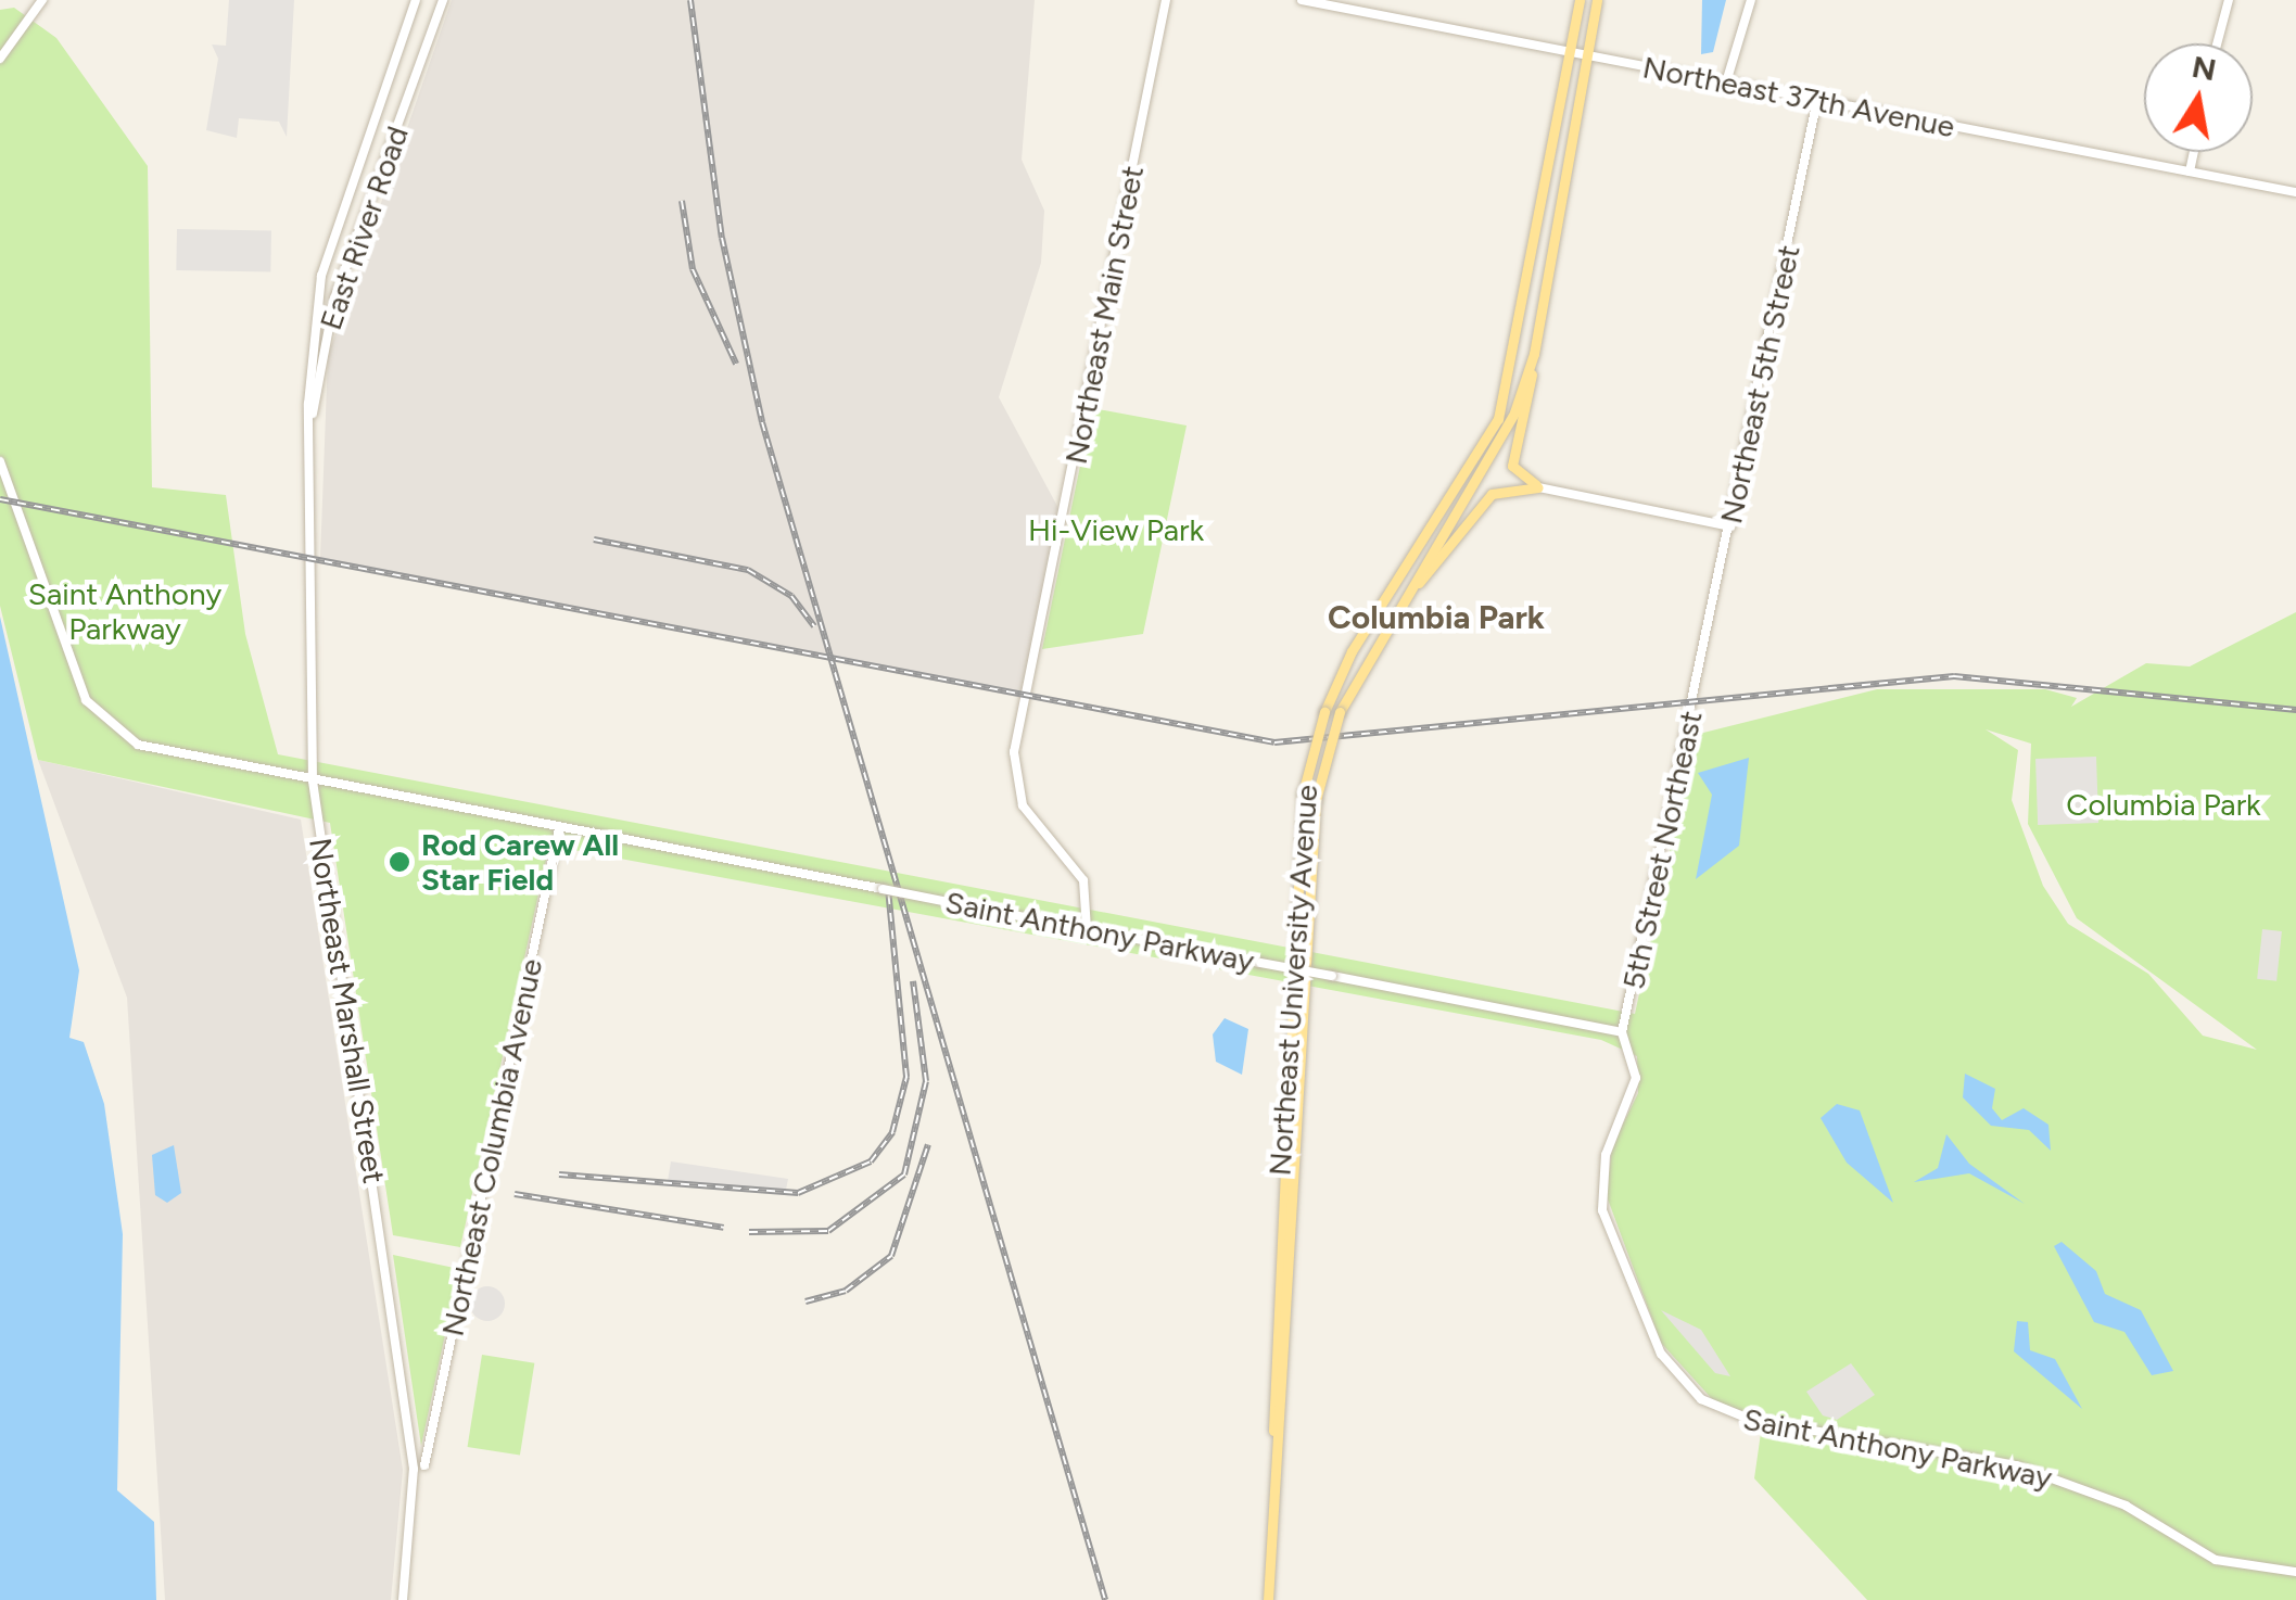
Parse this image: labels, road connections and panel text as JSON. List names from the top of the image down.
{
  "streets": {
    "main road": ["Northeast University Avenue"],
    "street": [
      "Northeast 37th Avenue",
      "East River Road",
      "Northeast Main Street",
      "Northeast 5th Street",
      "5th Street Northeast",
      "Saint Anthony Parkway",
      "Northeast Marshall Street",
      "Northeast Columbia Avenue"
    ]
  },
  "crossings": [
    ["Northeast 37th Avenue", "Northeast 5th Street"],
    ["Northeast 37th Avenue", "Northeast University Avenue"],
    ["East River Road", "Northeast Marshall Street"],
    ["Northeast Main Street", "Saint Anthony Parkway"],
    ["Northeast 5th Street", "5th Street Northeast"],
    ["5th Street Northeast", "Saint Anthony Parkway"],
    ["Saint Anthony Parkway", "Northeast Marshall Street"],
    ["Saint Anthony Parkway", "Northeast Columbia Avenue"]
  ],
  "districts": ["Columbia Park"],
  "parks": ["Hi-View Park", "Saint Anthony Parkway", "Columbia Park"],
  "places": ["Rod Carew All Star Field"],
  "north": "top"
}
